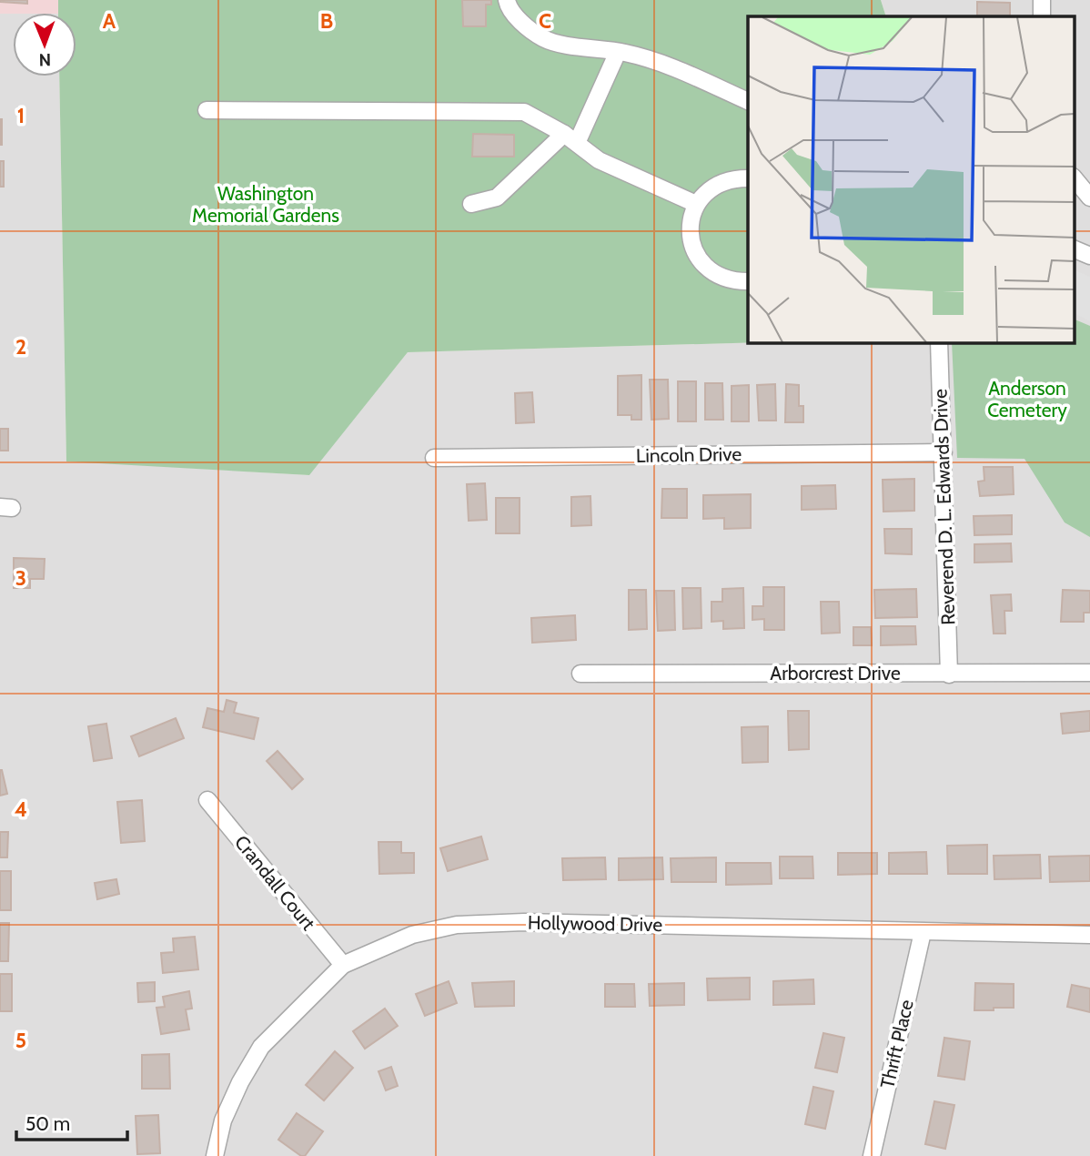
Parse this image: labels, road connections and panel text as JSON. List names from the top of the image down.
{
  "streets": {
    "street": [
      "Lincoln Drive",
      "Reverend D. L. Edwards Drive",
      "Arborcrest Drive",
      "Crandall Court",
      "Hollywood Drive",
      "Thrift Place"
    ]
  },
  "crossings": [
    ["Lincoln Drive", "Reverend D. L. Edwards Drive"],
    ["Reverend D. L. Edwards Drive", "Arborcrest Drive"],
    ["Crandall Court", "Hollywood Drive"],
    ["Hollywood Drive", "Thrift Place"]
  ],
  "parks": ["Washington Memorial Gardens", "Anderson Cemetery"],
  "scale_bar": "50 m",
  "north": "bottom",
  "grid": {
    "columns": ["A", "B", "C"],
    "rows": [
      "1",
      "2",
      "3",
      "4",
      "5"
    ]
  }
}
